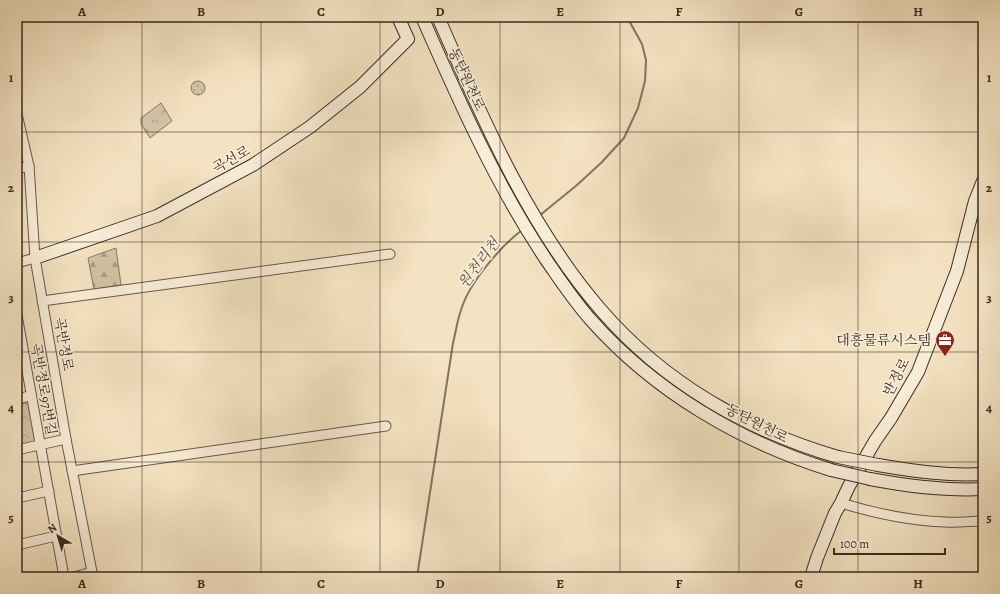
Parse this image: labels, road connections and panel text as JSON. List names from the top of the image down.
{
  "streets": {
    "main road": ["동탄원천로", "곡선로", "반정로"],
    "street": ["곡반정로", "곡반정로97번길"]
  },
  "crossings": [
    ["곡선로", "곡반정로"],
    ["곡반정로", "곡반정로97번길"]
  ],
  "water": ["원천리천"],
  "places": {
    "office": ["대흥물류시스템"]
  },
  "scale_bar": "100 m",
  "north": "top left",
  "grid": {
    "columns": [
      "A",
      "B",
      "C",
      "D",
      "E",
      "F",
      "G",
      "H"
    ],
    "rows": [
      "1",
      "2",
      "3",
      "4",
      "5"
    ]
  }
}
